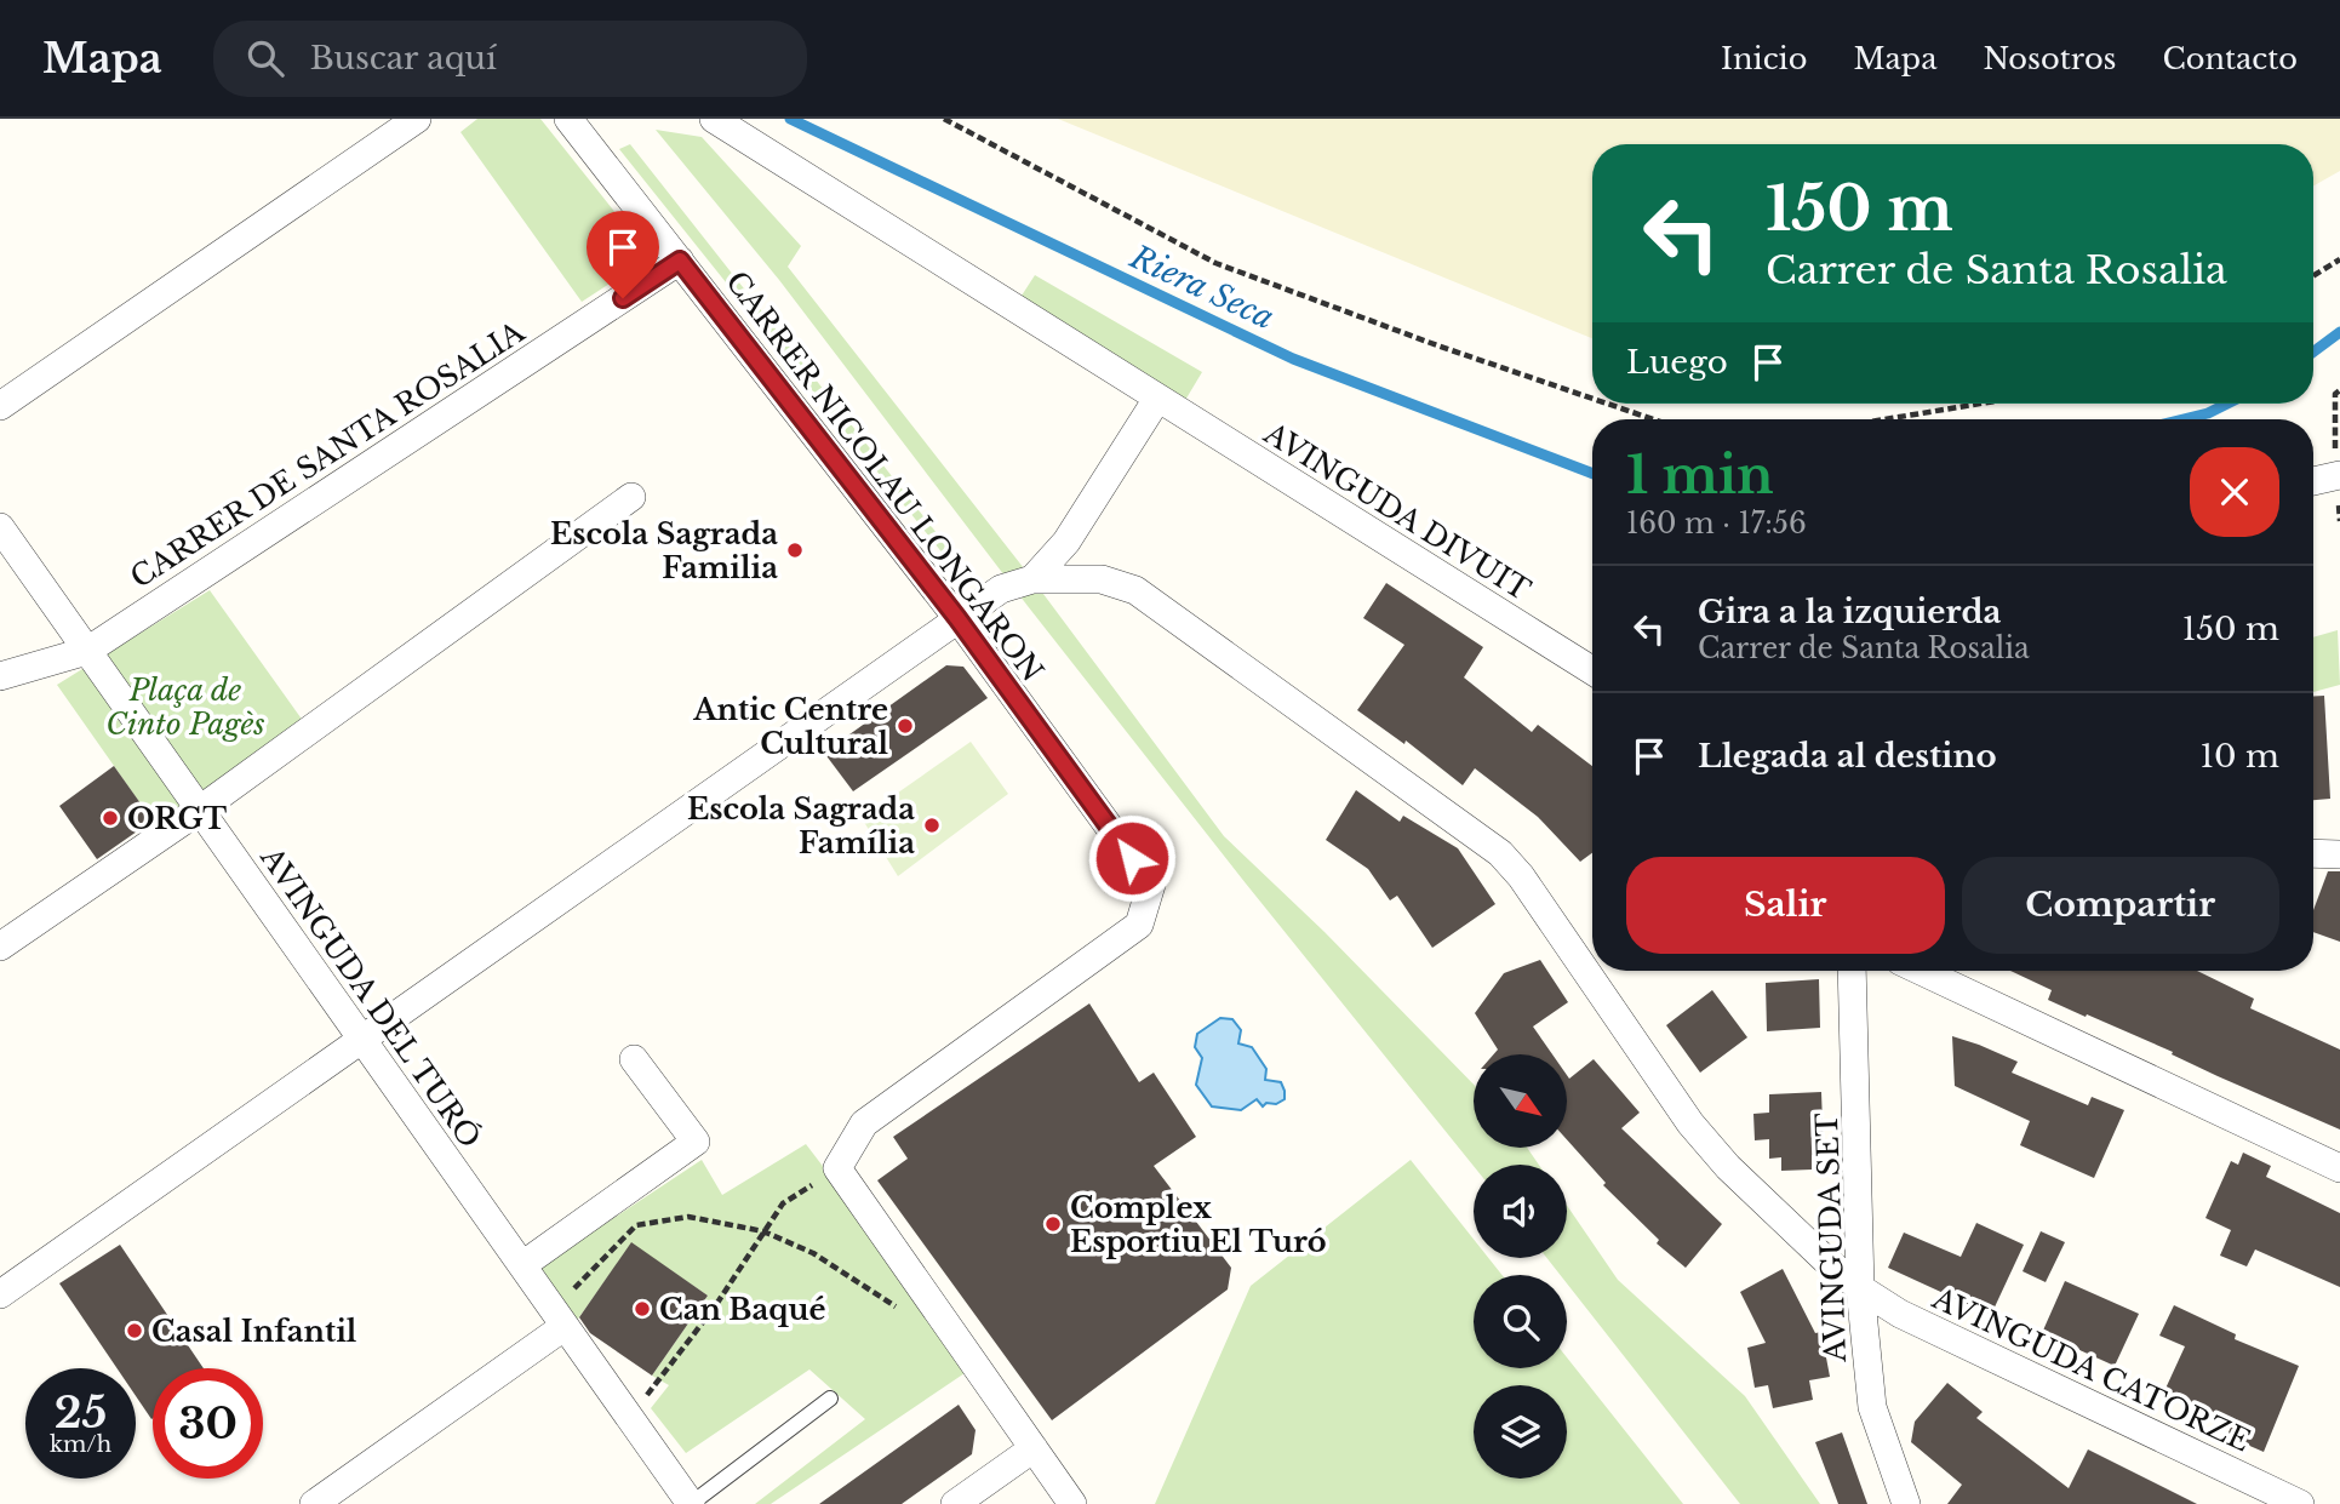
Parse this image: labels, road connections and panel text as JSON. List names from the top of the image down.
{
  "streets": {
    "street": [
      "CARRER DE SANTA ROSALIA",
      "CARRER NICOLAU LONGARON",
      "AVINGUDA DIVUIT",
      "AVINGUDA DEL TURÓ",
      "AVINGUDA SET",
      "AVINGUDA CATORZE"
    ]
  },
  "crossings": [
    ["CARRER DE SANTA ROSALIA", "CARRER NICOLAU LONGARON"],
    ["CARRER DE SANTA ROSALIA", "AVINGUDA DEL TURÓ"],
    ["AVINGUDA SET", "AVINGUDA CATORZE"]
  ],
  "water": ["Riera Seca"],
  "parks": ["Plaça de Cinto Pagès"],
  "places": [
    "Escola Sagrada Familia",
    "Antic Centre Cultural",
    "ORGT",
    "Escola Sagrada Família",
    "Complex Esportiu El Turó",
    "Can Baqué",
    "Casal Infantil"
  ],
  "north": "bottom right",
  "page": {
    "header": "Mapa",
    "search": "Buscar aquí",
    "nav": [
      "Inicio",
      "Mapa",
      "Nosotros",
      "Contacto"
    ],
    "turn": ["150 m", "Carrer de Santa Rosalia"],
    "then": "Luego",
    "heading": ["1 min", "160 m · 17:56"],
    "list": [
      {
        "name": "Gira a la izquierda",
        "note": "Carrer de Santa Rosalia",
        "value": "150 m"
      },
      {
        "name": "Llegada al destino",
        "value": "10 m"
      }
    ],
    "buttons": ["Salir", "Compartir"],
    "speed": "25 km/h",
    "limit": "30"
  }
}
